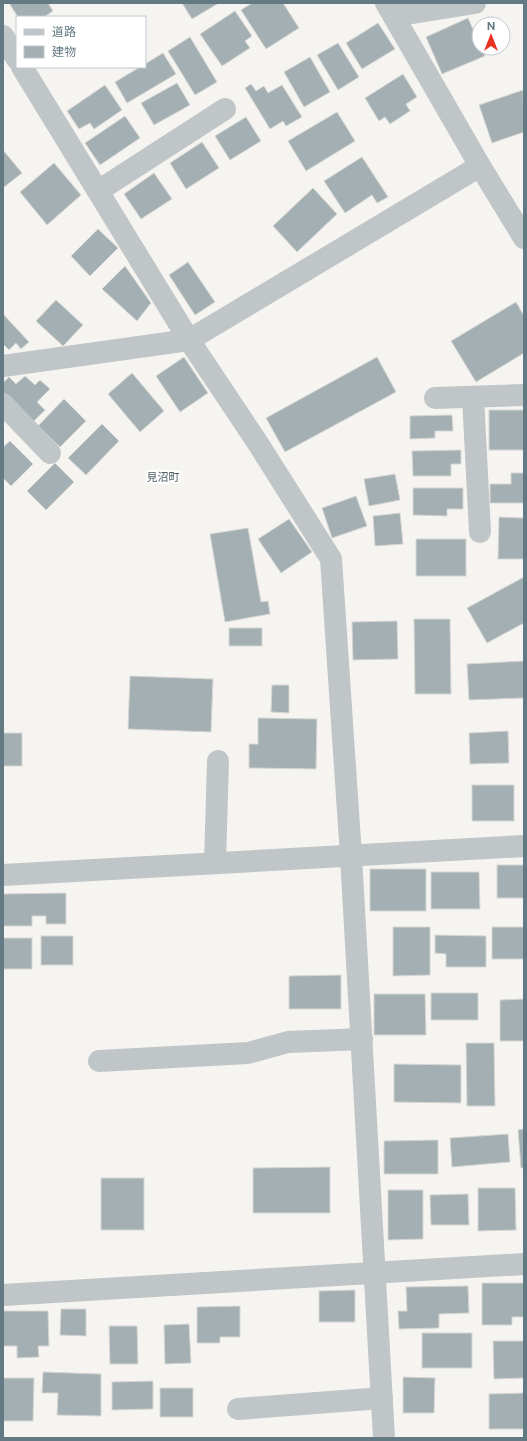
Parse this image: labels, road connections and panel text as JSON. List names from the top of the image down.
{
  "districts": ["見沼町"],
  "legend": ["道路", "建物"],
  "north": "top"
}
